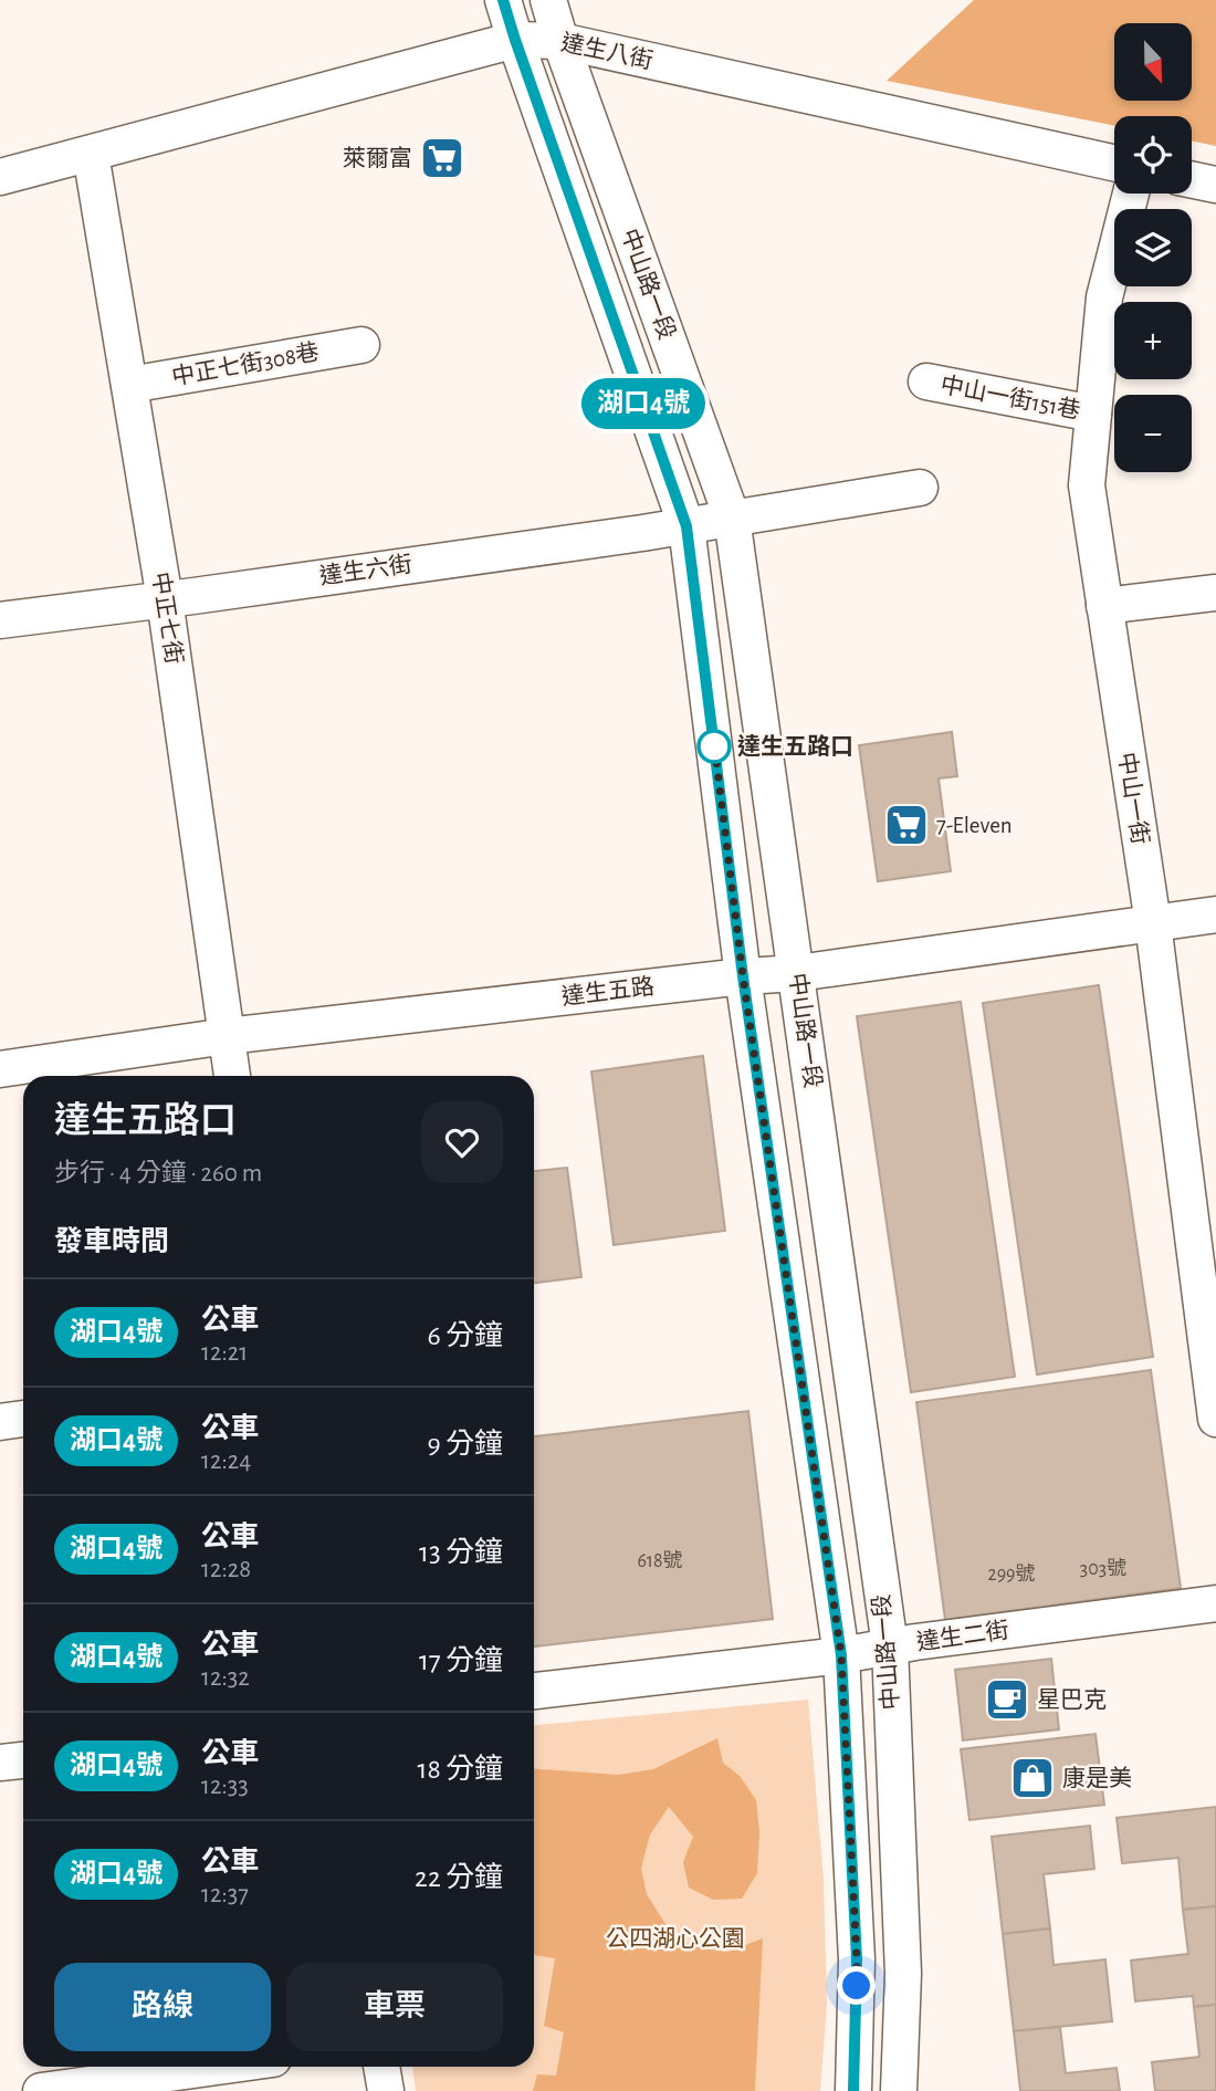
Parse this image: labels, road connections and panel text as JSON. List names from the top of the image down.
{
  "streets": {
    "street": [
      "達生八街",
      "中山路一段",
      "中正七街308巷",
      "中山一街151巷",
      "達生六街",
      "中正七街",
      "中山一街",
      "達生五路",
      "達生二街"
    ]
  },
  "crossings": [
    ["達生八街", "中山路一段"],
    ["達生八街", "中正七街"],
    ["中山路一段", "達生六街"],
    ["中山路一段", "達生五路"],
    ["中山路一段", "達生二街"],
    ["中正七街308巷", "中正七街"],
    ["中山一街151巷", "中山一街"],
    ["達生六街", "中正七街"],
    ["中正七街", "達生五路"],
    ["中山一街", "達生五路"]
  ],
  "parks": ["公四湖心公園"],
  "places": {
    "supermarket": ["萊爾富", "7-Eleven"],
    "other": ["達生五路口"],
    "cafe": ["星巴克"],
    "shop": ["康是美"]
  },
  "lines": ["bus line 湖口4號"],
  "house_numbers": ["618號", "303號", "299號"],
  "north": "bottom",
  "page": {
    "on_map": "湖口4號",
    "map_buttons": ["+", "−"],
    "heading": [
      ["達生五路口", "步行 · 4 分鐘 · 260 m"],
      "發車時間"
    ],
    "list": [
      {
        "mark": "湖口4號",
        "name": "公車",
        "note": "12:21",
        "value": "6 分鐘"
      },
      {
        "mark": "湖口4號",
        "name": "公車",
        "note": "12:24",
        "value": "9 分鐘"
      },
      {
        "mark": "湖口4號",
        "name": "公車",
        "note": "12:28",
        "value": "13 分鐘"
      },
      {
        "mark": "湖口4號",
        "name": "公車",
        "note": "12:32",
        "value": "17 分鐘"
      },
      {
        "mark": "湖口4號",
        "name": "公車",
        "note": "12:33",
        "value": "18 分鐘"
      },
      {
        "mark": "湖口4號",
        "name": "公車",
        "note": "12:37",
        "value": "22 分鐘"
      }
    ],
    "buttons": ["路線", "車票"]
  }
}
